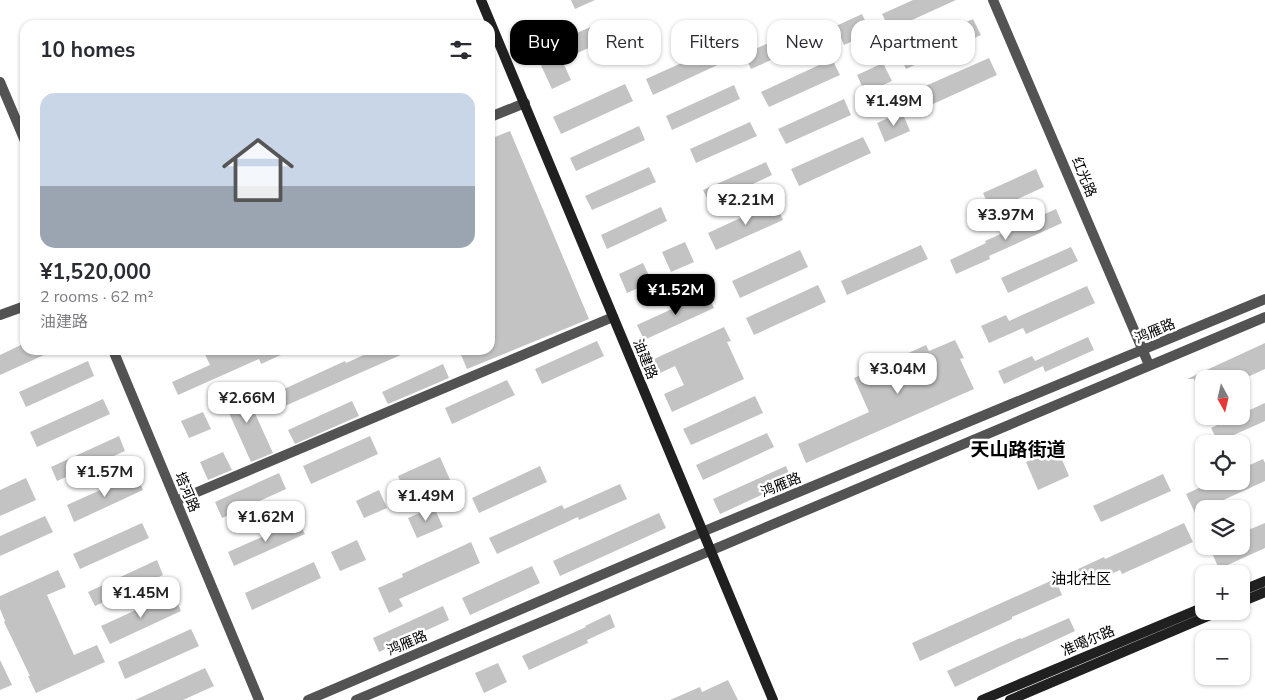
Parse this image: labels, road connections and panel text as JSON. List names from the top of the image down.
{
  "streets": {
    "main road": ["油建路", "准噶尔路"],
    "street": ["红光路", "鸿雁路", "塔河路"]
  },
  "crossings": [
    ["红光路", "鸿雁路"],
    ["鸿雁路", "油建路"]
  ],
  "districts": ["天山路街道", "油北社区"],
  "north": "bottom",
  "page": {
    "chip": [
      "Buy",
      "Rent",
      "Filters",
      "New",
      "Apartment"
    ],
    "heading": "10 homes",
    "list": [
      {
        "name": "¥1,520,000",
        "note": "2 rooms · 62 m² · 油建路"
      }
    ],
    "price": [
      "¥1.49M",
      "¥2.21M",
      "¥3.97M",
      "¥1.52M",
      "¥3.04M",
      "¥2.66M",
      "¥1.57M",
      "¥1.49M",
      "¥1.62M",
      "¥1.45M"
    ],
    "map_buttons": ["+", "−"]
  }
}
